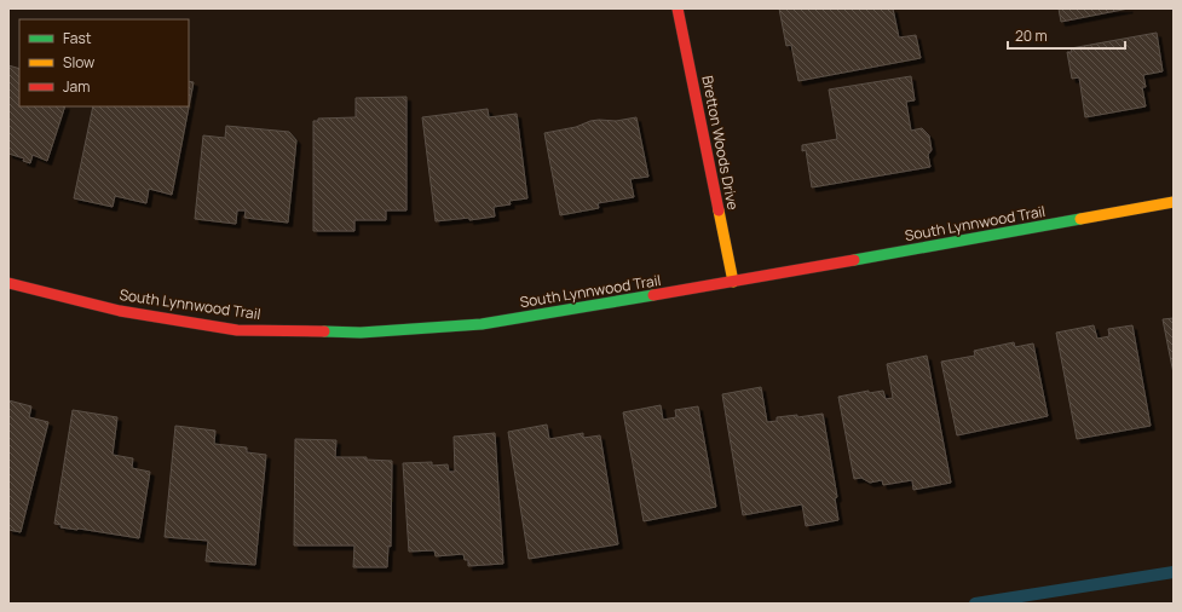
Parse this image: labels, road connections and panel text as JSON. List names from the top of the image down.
{
  "streets": {
    "street": ["Bretton Woods Drive", "South Lynnwood Trail"]
  },
  "crossings": [
    ["Bretton Woods Drive", "South Lynnwood Trail"]
  ],
  "legend": ["Fast", "Slow", "Jam"],
  "scale_bar": "20 m"
}
